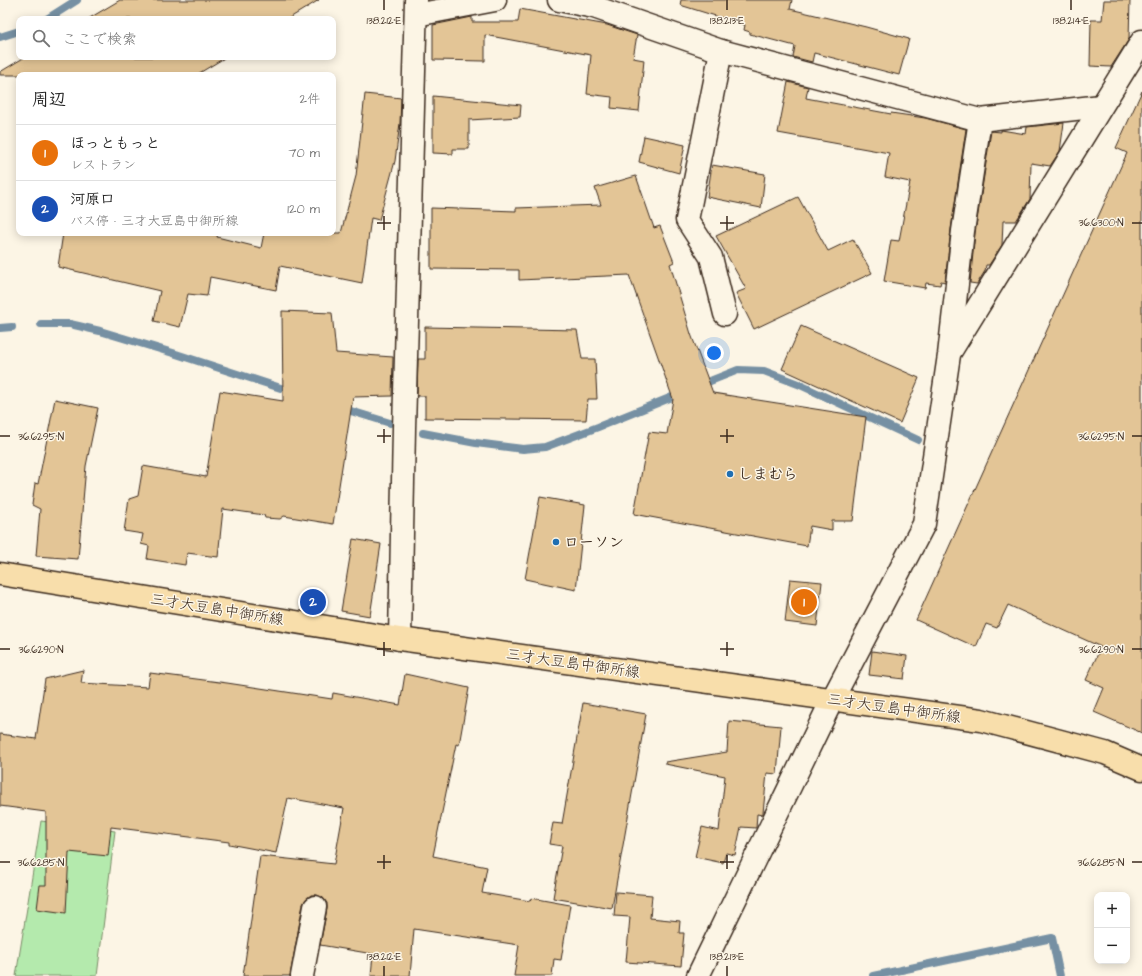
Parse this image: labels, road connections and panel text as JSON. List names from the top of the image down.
{
  "streets": {
    "main road": ["三才大豆島中御所線"]
  },
  "places": ["しまむら", "ローソン"],
  "page": {
    "search": "ここで検索",
    "heading": ["周辺", "2件"],
    "list": [
      {
        "mark": "1",
        "name": "ほっともっと",
        "note": "レストラン",
        "value": "70 m"
      },
      {
        "mark": "2",
        "name": "河原口",
        "note": "バス停 · 三才大豆島中御所線",
        "value": "120 m"
      }
    ],
    "pins": ["1", "2"],
    "map_buttons": ["+", "−"]
  },
  "coordinates": [
    "138.212°E",
    "138.213°E",
    "138.214°E",
    "36.6300°N",
    "36.6295°N",
    "36.6290°N",
    "36.6285°N"
  ]
}
